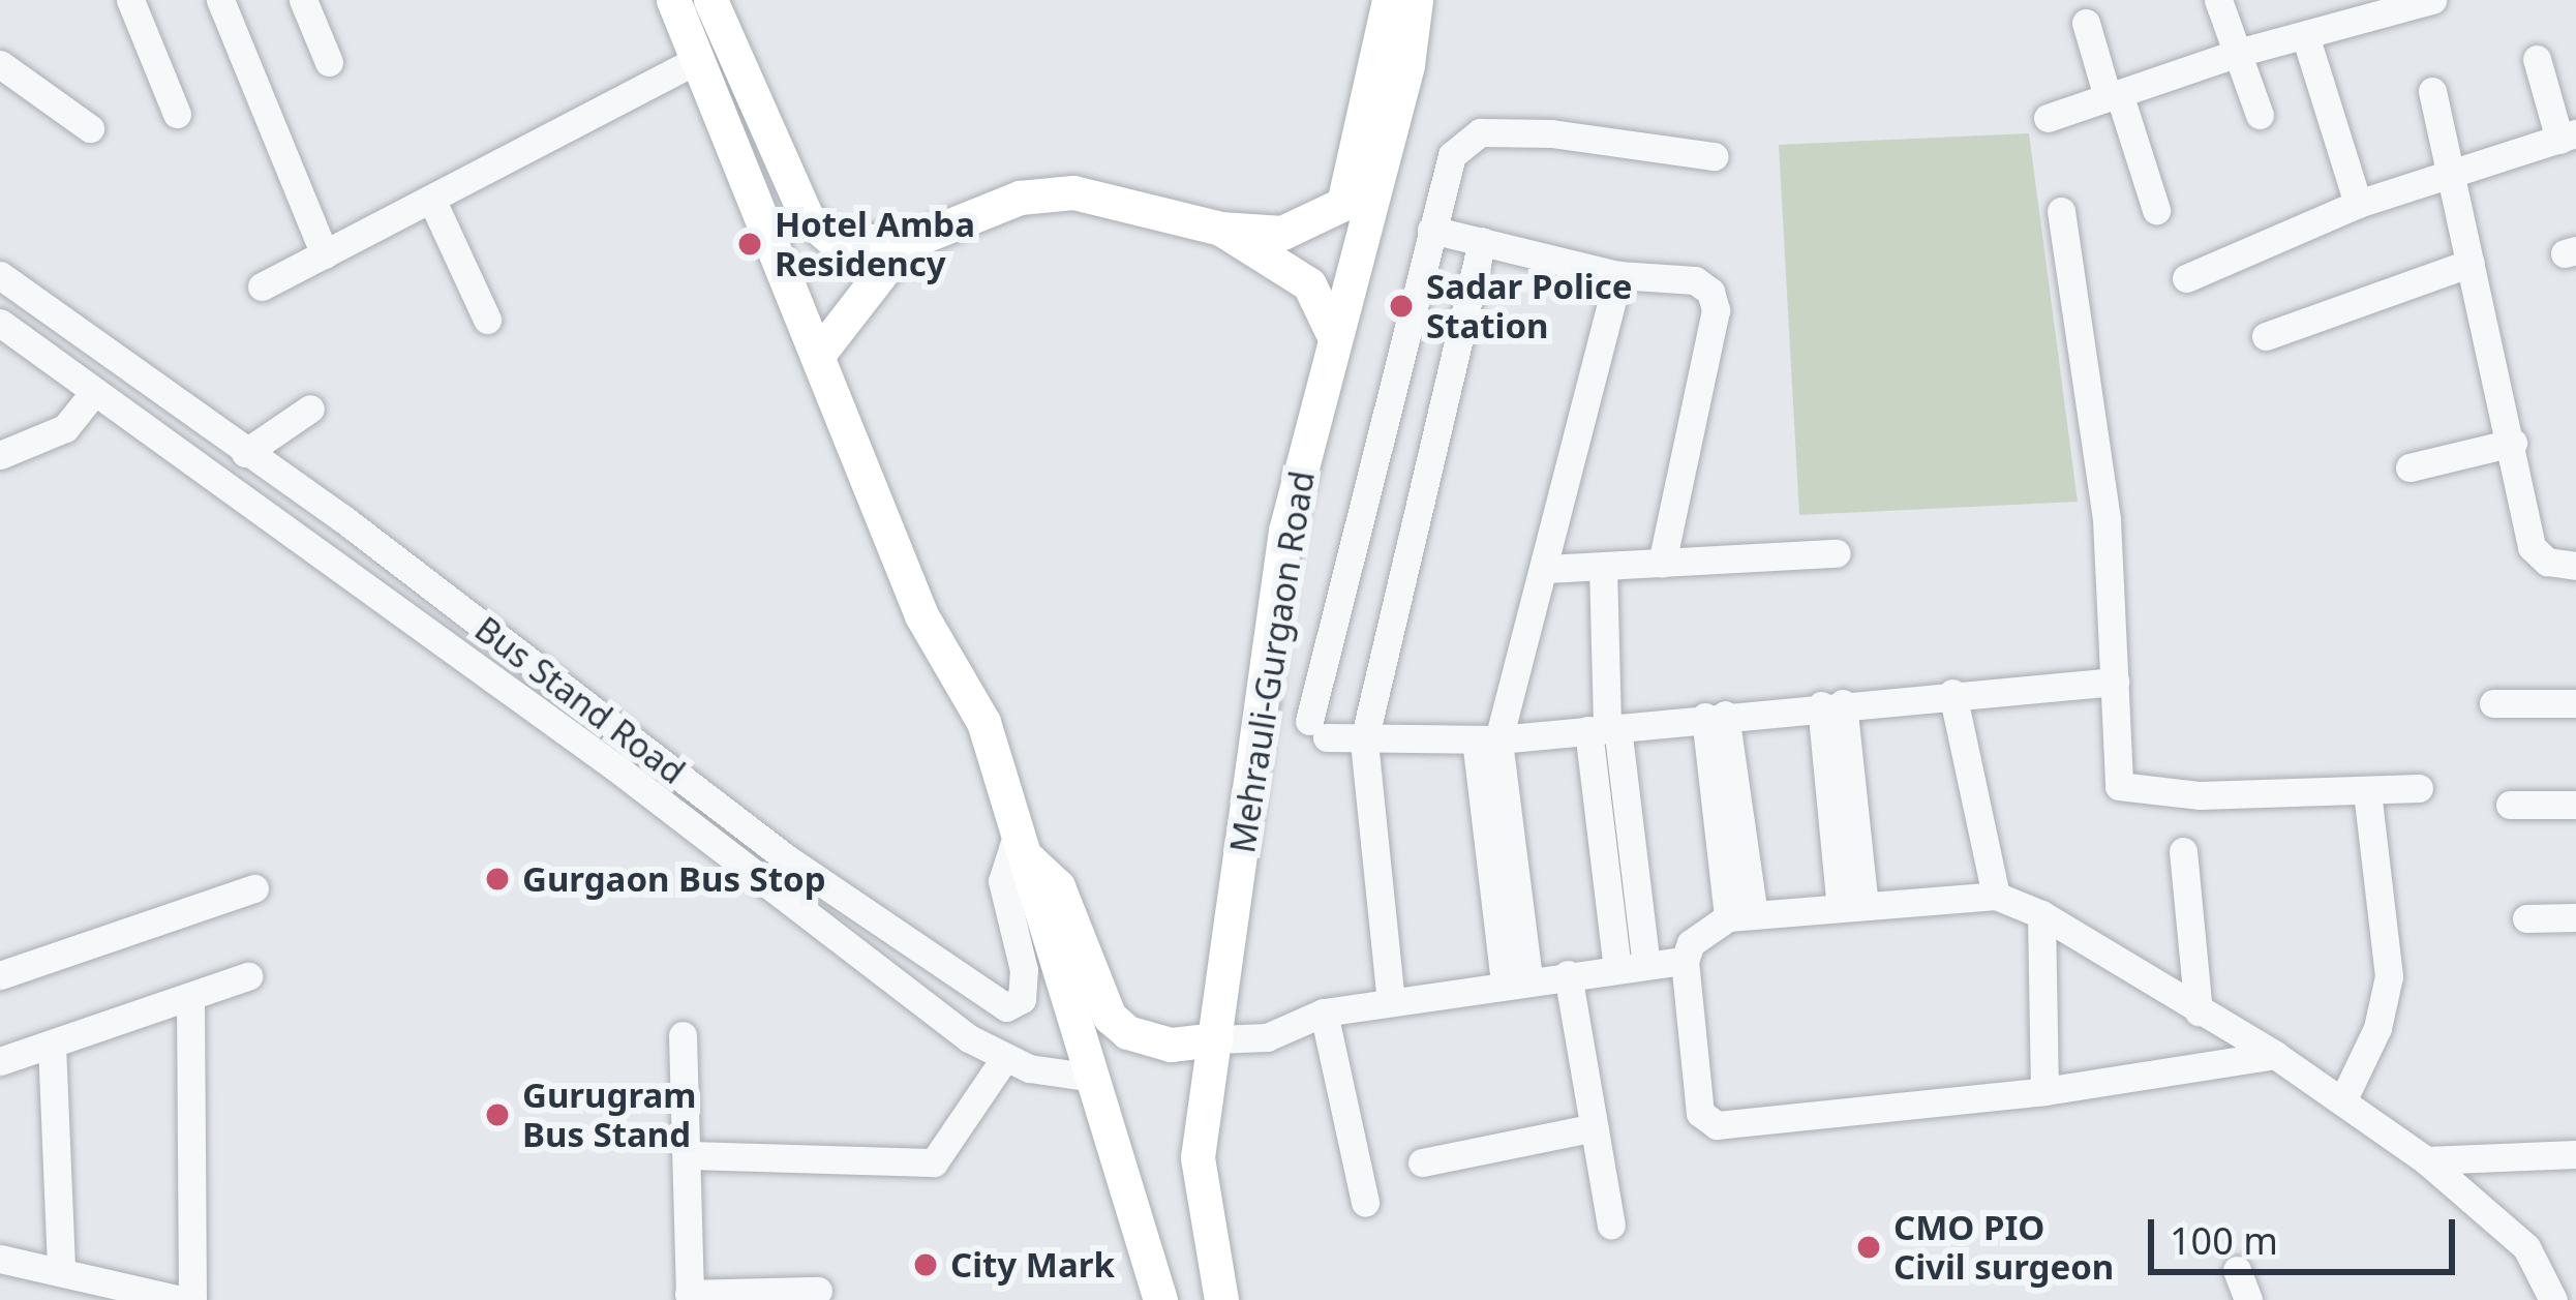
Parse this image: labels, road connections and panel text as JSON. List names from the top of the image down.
{
  "streets": {
    "main road": ["Mehrauli-Gurgaon Road"],
    "street": ["Bus Stand Road"]
  },
  "places": [
    "Hotel Amba Residency",
    "Sadar Police Station",
    "Gurgaon Bus Stop",
    "Gurugram Bus Stand",
    "CMO PIO Civil surgeon",
    "City Mark"
  ],
  "scale_bar": "100 m"
}
